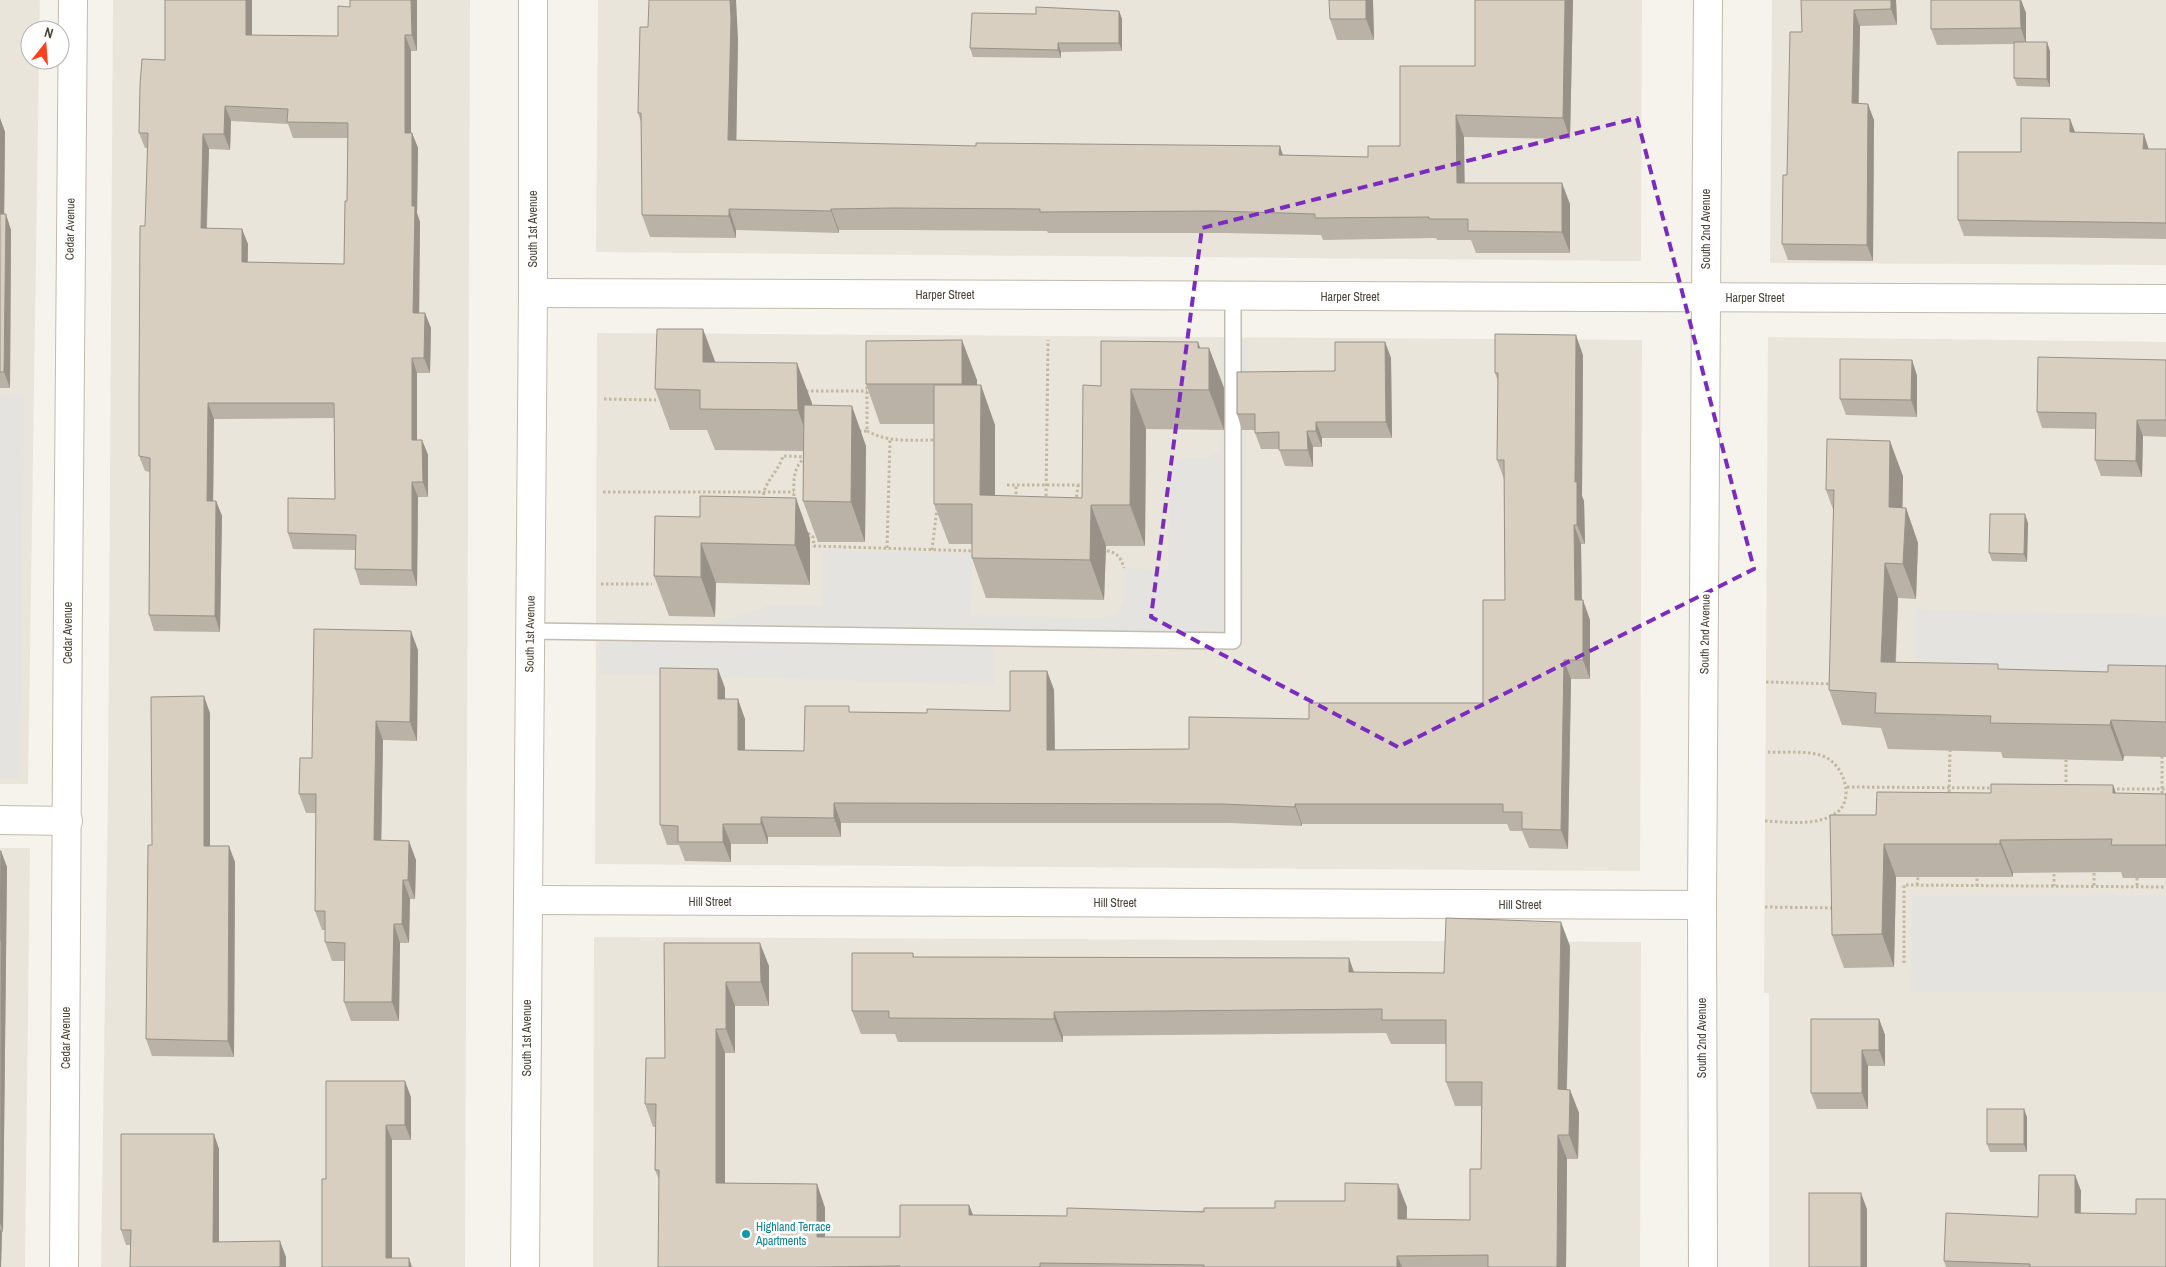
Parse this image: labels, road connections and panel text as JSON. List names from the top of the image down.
{
  "streets": {
    "street": [
      "Cedar Avenue",
      "South 1st Avenue",
      "South 2nd Avenue",
      "Harper Street",
      "Hill Street"
    ]
  },
  "crossings": [
    ["South 1st Avenue", "Harper Street"],
    ["South 1st Avenue", "Hill Street"],
    ["South 2nd Avenue", "Harper Street"],
    ["South 2nd Avenue", "Hill Street"]
  ],
  "places": ["Highland Terrace Apartments"],
  "north": "top"
}
